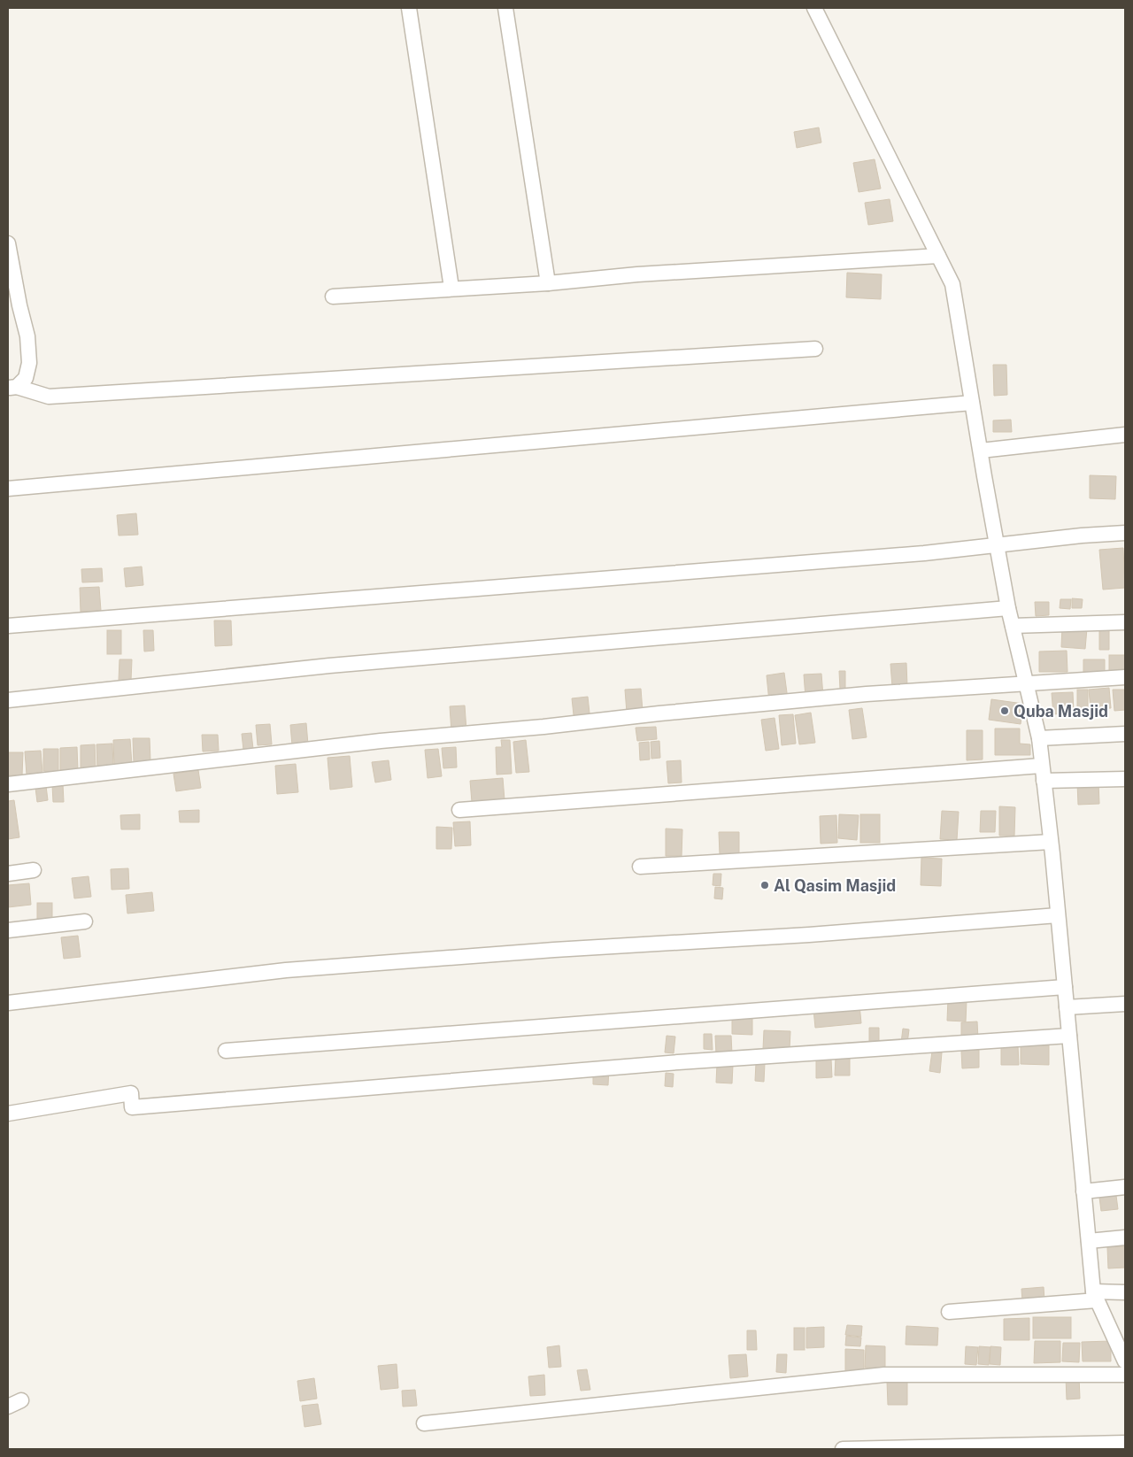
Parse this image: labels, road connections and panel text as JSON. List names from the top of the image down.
{
  "places": ["Quba Masjid", "Al Qasim Masjid"]
}
